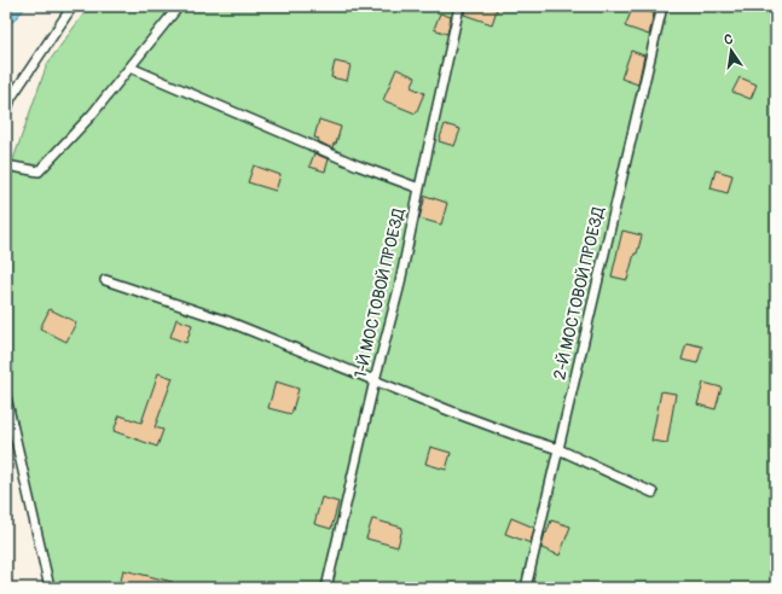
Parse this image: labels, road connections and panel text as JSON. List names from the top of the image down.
{
  "streets": {
    "lane": ["1-Й МОСТОВОЙ ПРОЕЗД", "2-Й МОСТОВОЙ ПРОЕЗД"]
  },
  "north": "top"
}
